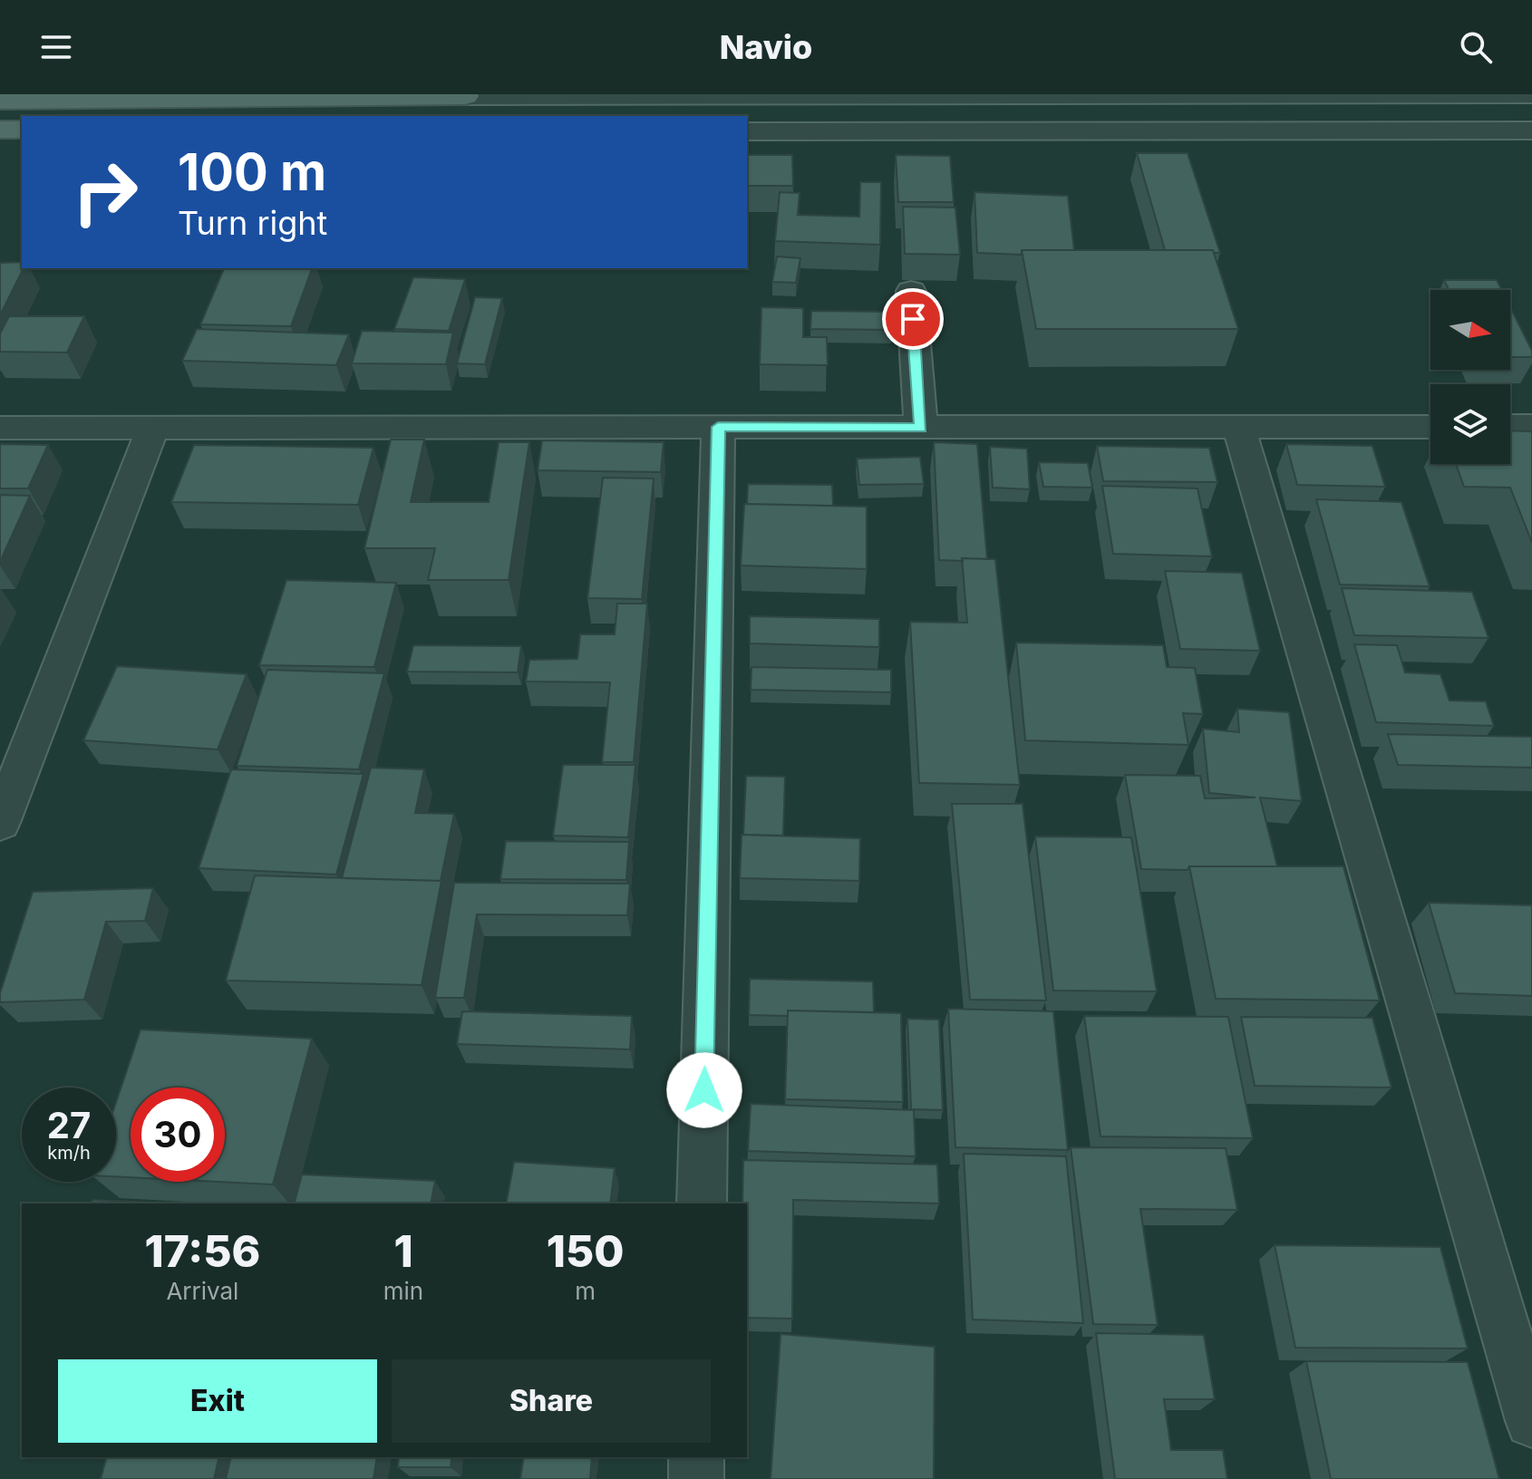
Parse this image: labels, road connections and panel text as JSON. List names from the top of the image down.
{
  "north": "right",
  "page": {
    "header": "Navio",
    "turn": ["100 m", "Turn right"],
    "speed": "27 km/h",
    "limit": "30",
    "eta": [
      "17:56",
      "Arrival",
      "1",
      "min",
      "150",
      "m"
    ],
    "buttons": ["Exit", "Share"]
  }
}
